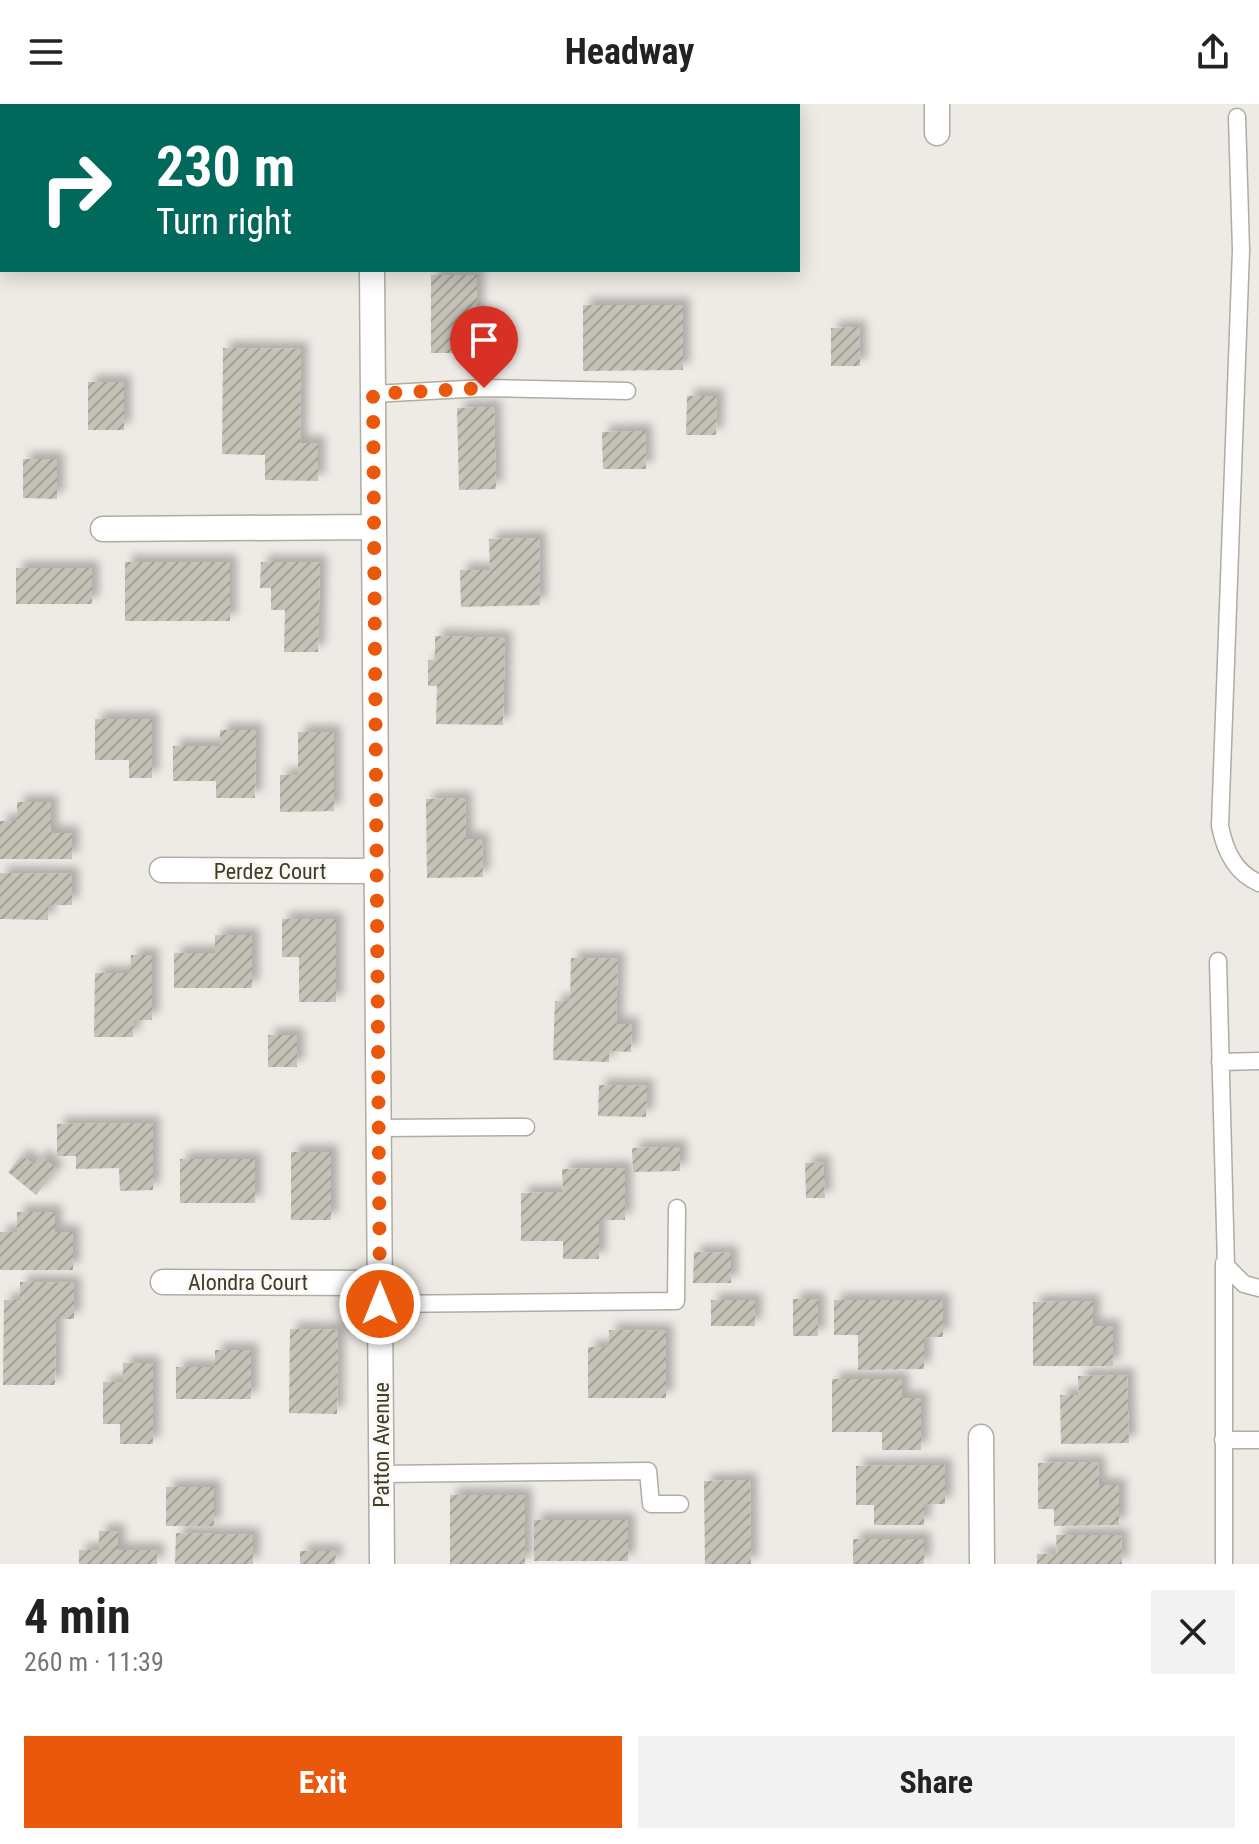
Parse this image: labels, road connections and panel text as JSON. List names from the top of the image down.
{
  "streets": {
    "street": ["Perdez Court", "Alondra Court", "Patton Avenue"]
  },
  "crossings": [
    ["Perdez Court", "Patton Avenue"],
    ["Alondra Court", "Patton Avenue"]
  ],
  "page": {
    "header": "Headway",
    "turn": ["230 m", "Turn right"],
    "heading": ["4 min", "260 m · 11:39"],
    "buttons": ["Exit", "Share"]
  }
}
